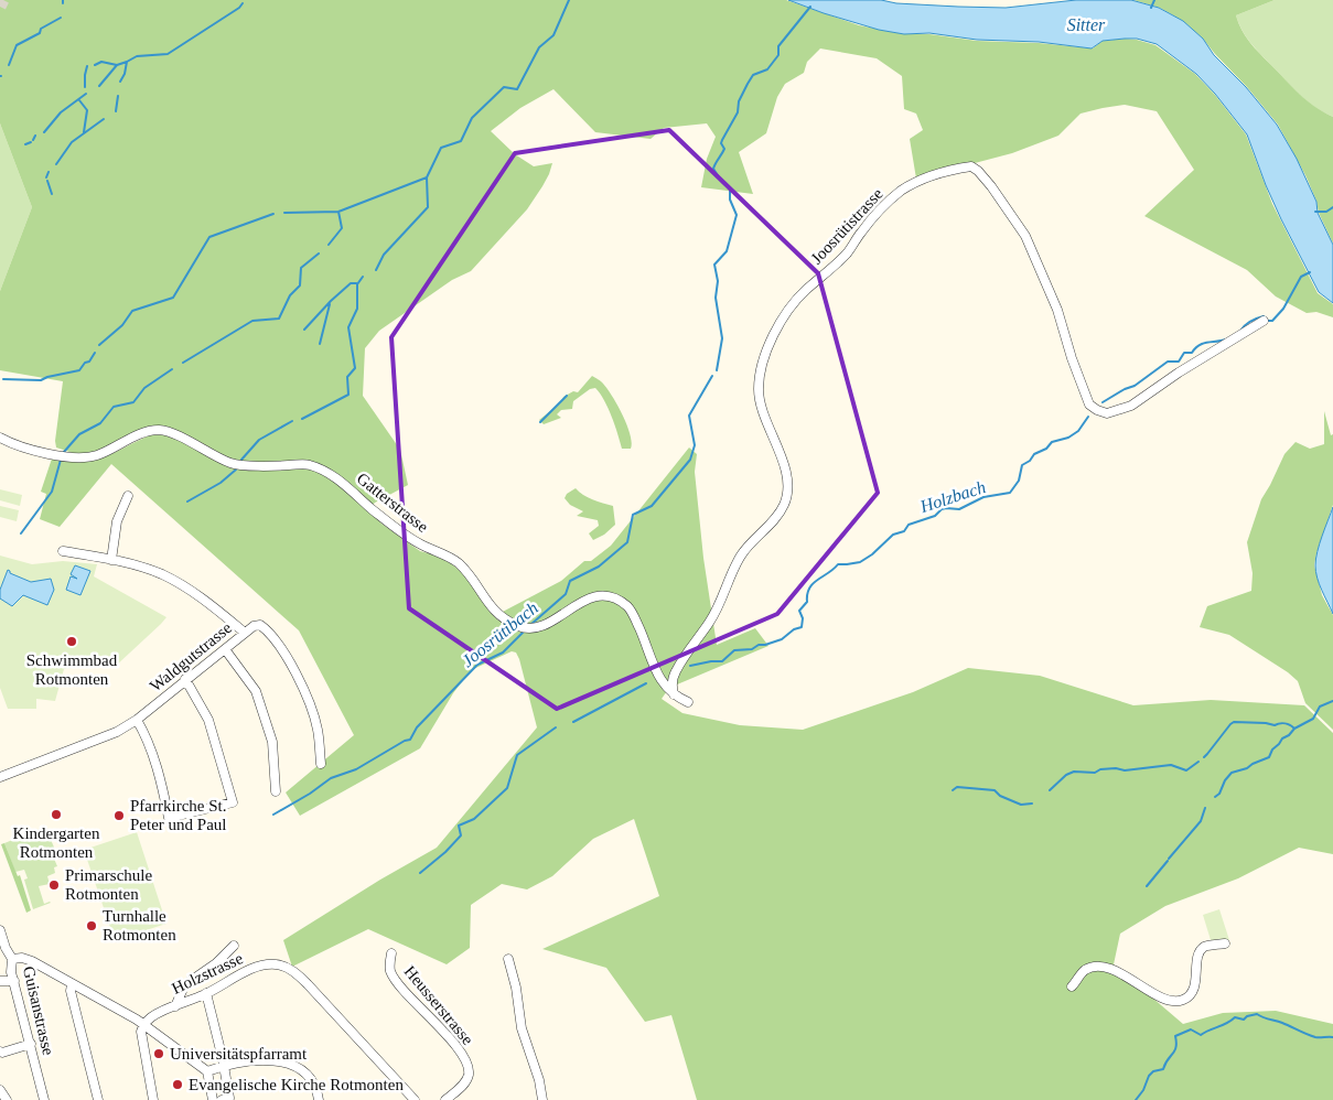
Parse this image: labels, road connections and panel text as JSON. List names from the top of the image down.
{
  "streets": {
    "street": [
      "Joosrütistrasse",
      "Gatterstrasse",
      "Waldgutstrasse",
      "Holzstrasse",
      "Heusserstrasse",
      "Guisanstrasse"
    ]
  },
  "crossings": [
    ["Joosrütistrasse", "Gatterstrasse"]
  ],
  "water": ["Sitter", "Holzbach", "Joosrütibach"],
  "places": [
    "Schwimmbad Rotmonten",
    "Kindergarten Rotmonten",
    "Pfarrkirche St. Peter und Paul",
    "Primarschule Rotmonten",
    "Turnhalle Rotmonten",
    "Universitätspfarramt",
    "Evangelische Kirche Rotmonten"
  ]
}
